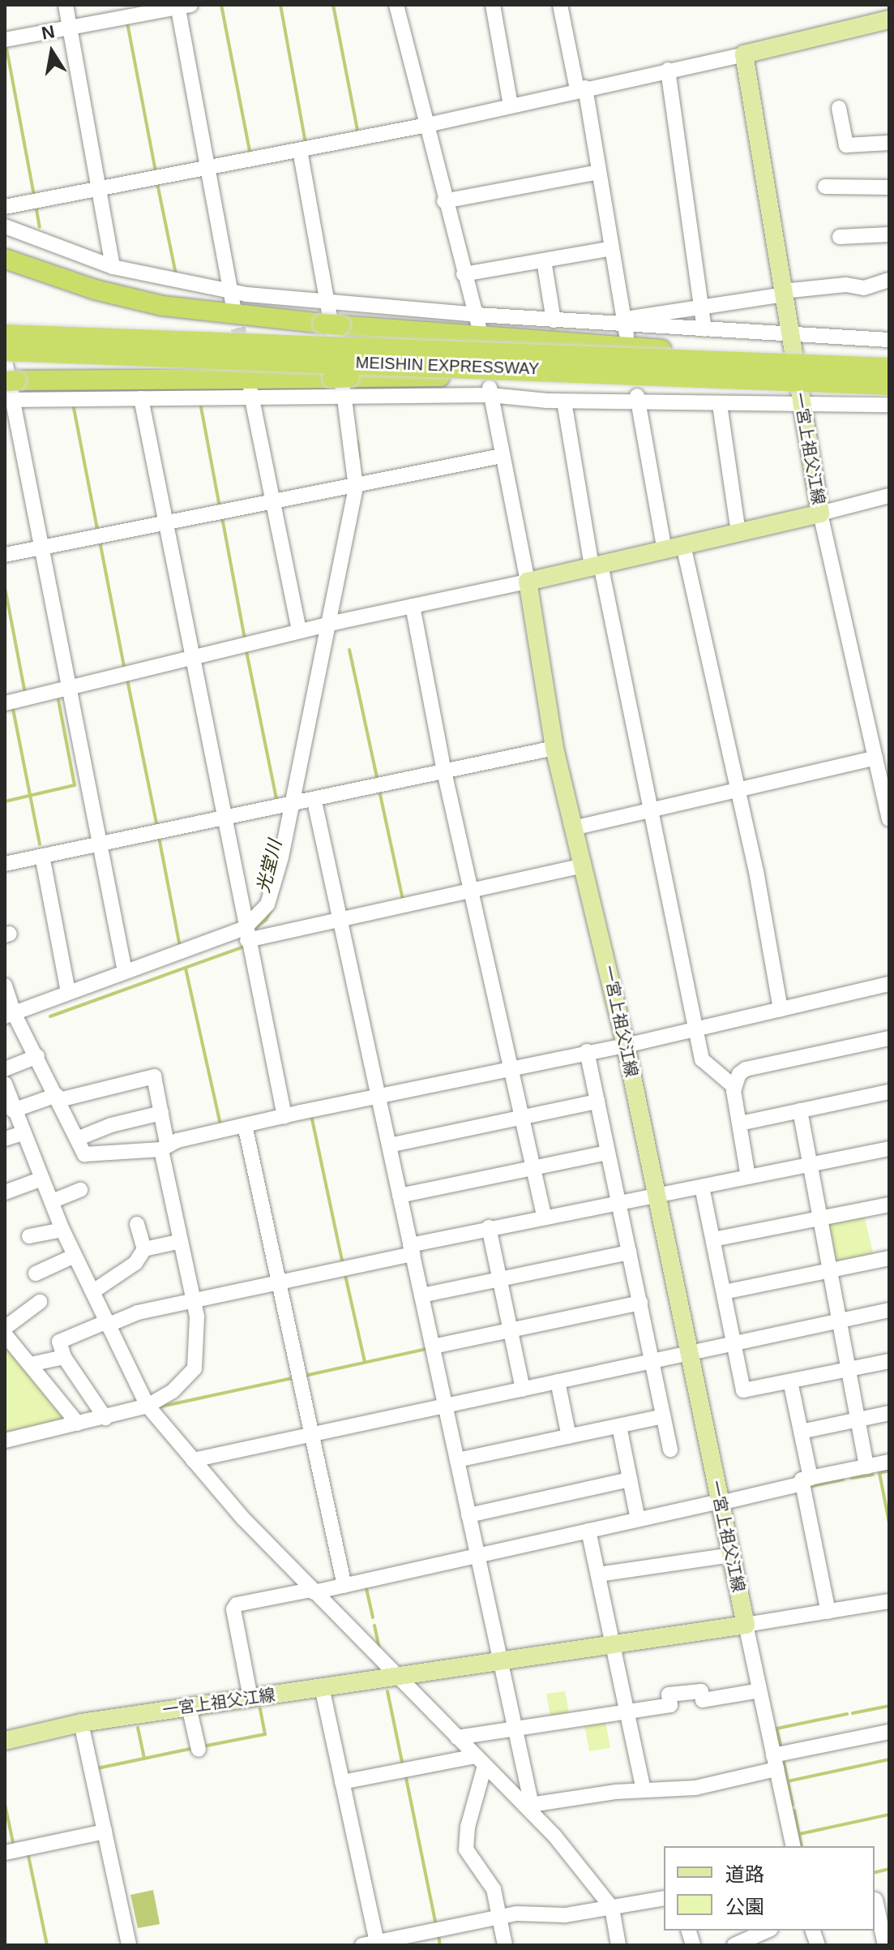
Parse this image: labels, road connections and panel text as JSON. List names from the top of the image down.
{
  "streets": {
    "highway": ["MEISHIN EXPRESSWAY"],
    "main road": ["一宮上祖父江線"]
  },
  "water": ["光堂川"],
  "legend": ["道路", "公園"],
  "north": "top"
}
